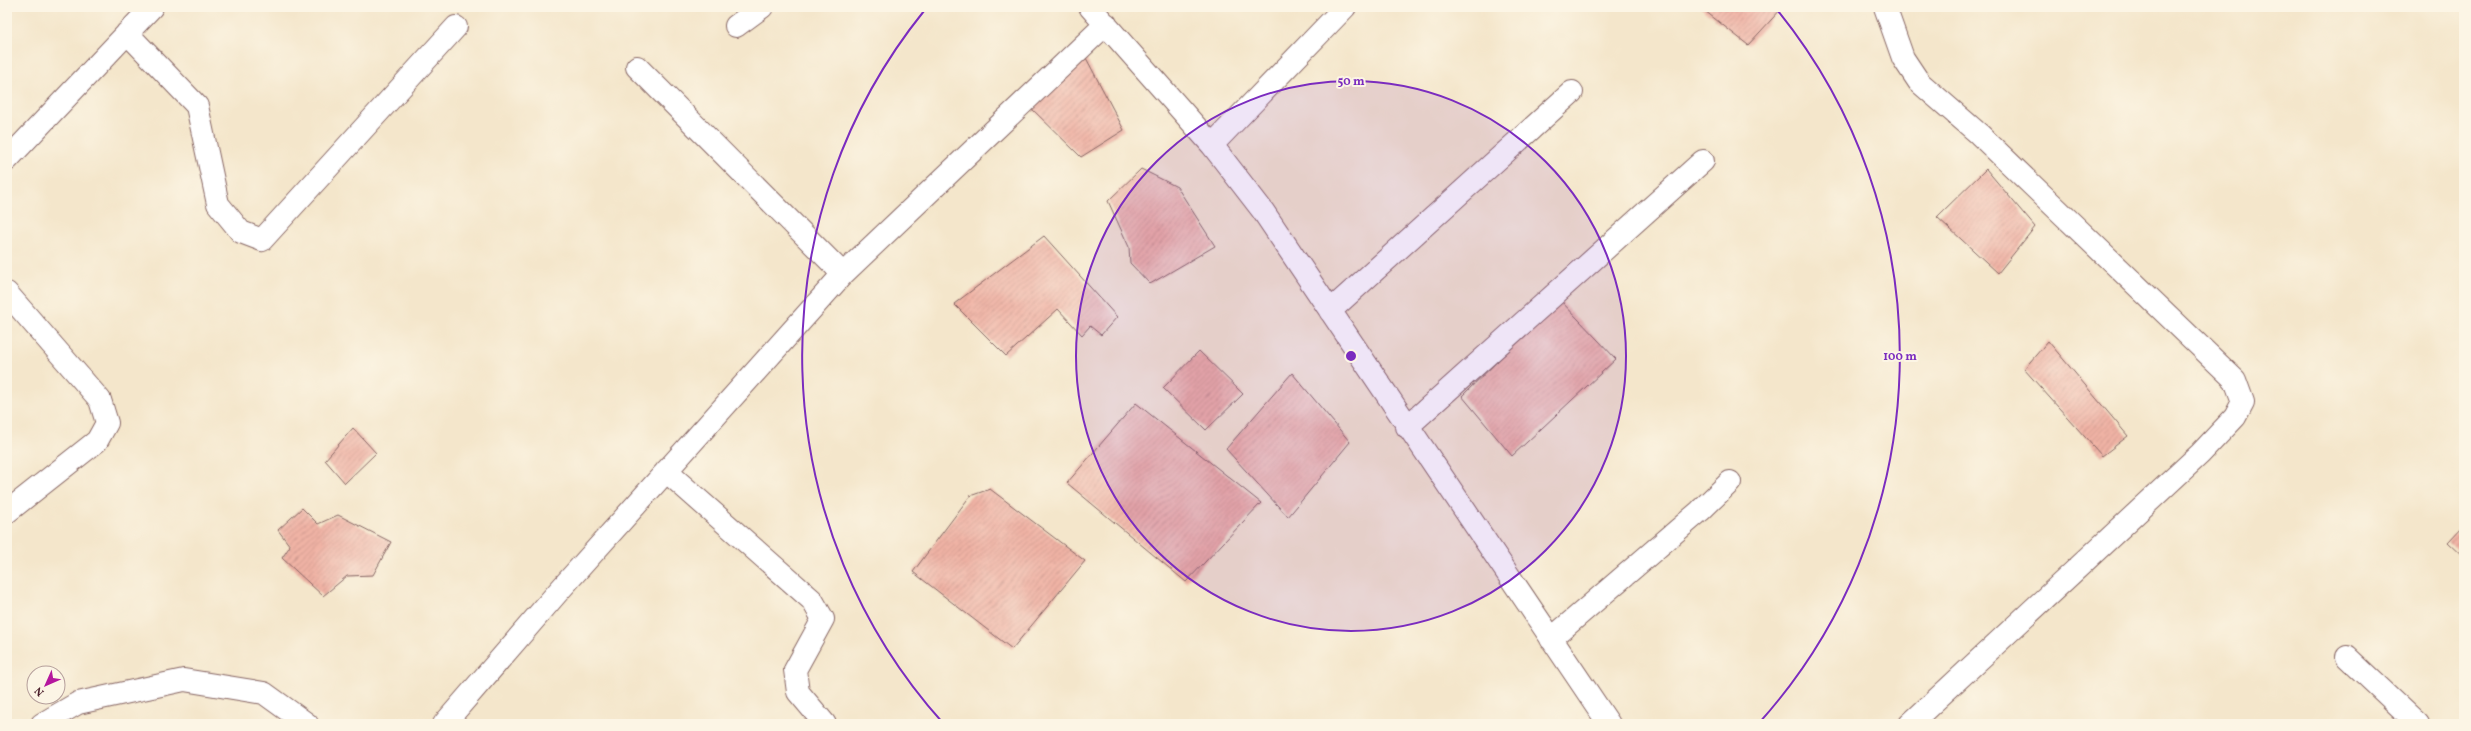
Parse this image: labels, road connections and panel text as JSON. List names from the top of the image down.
{
  "north": "bottom left",
  "rings": ["50 m", "100 m"]
}
